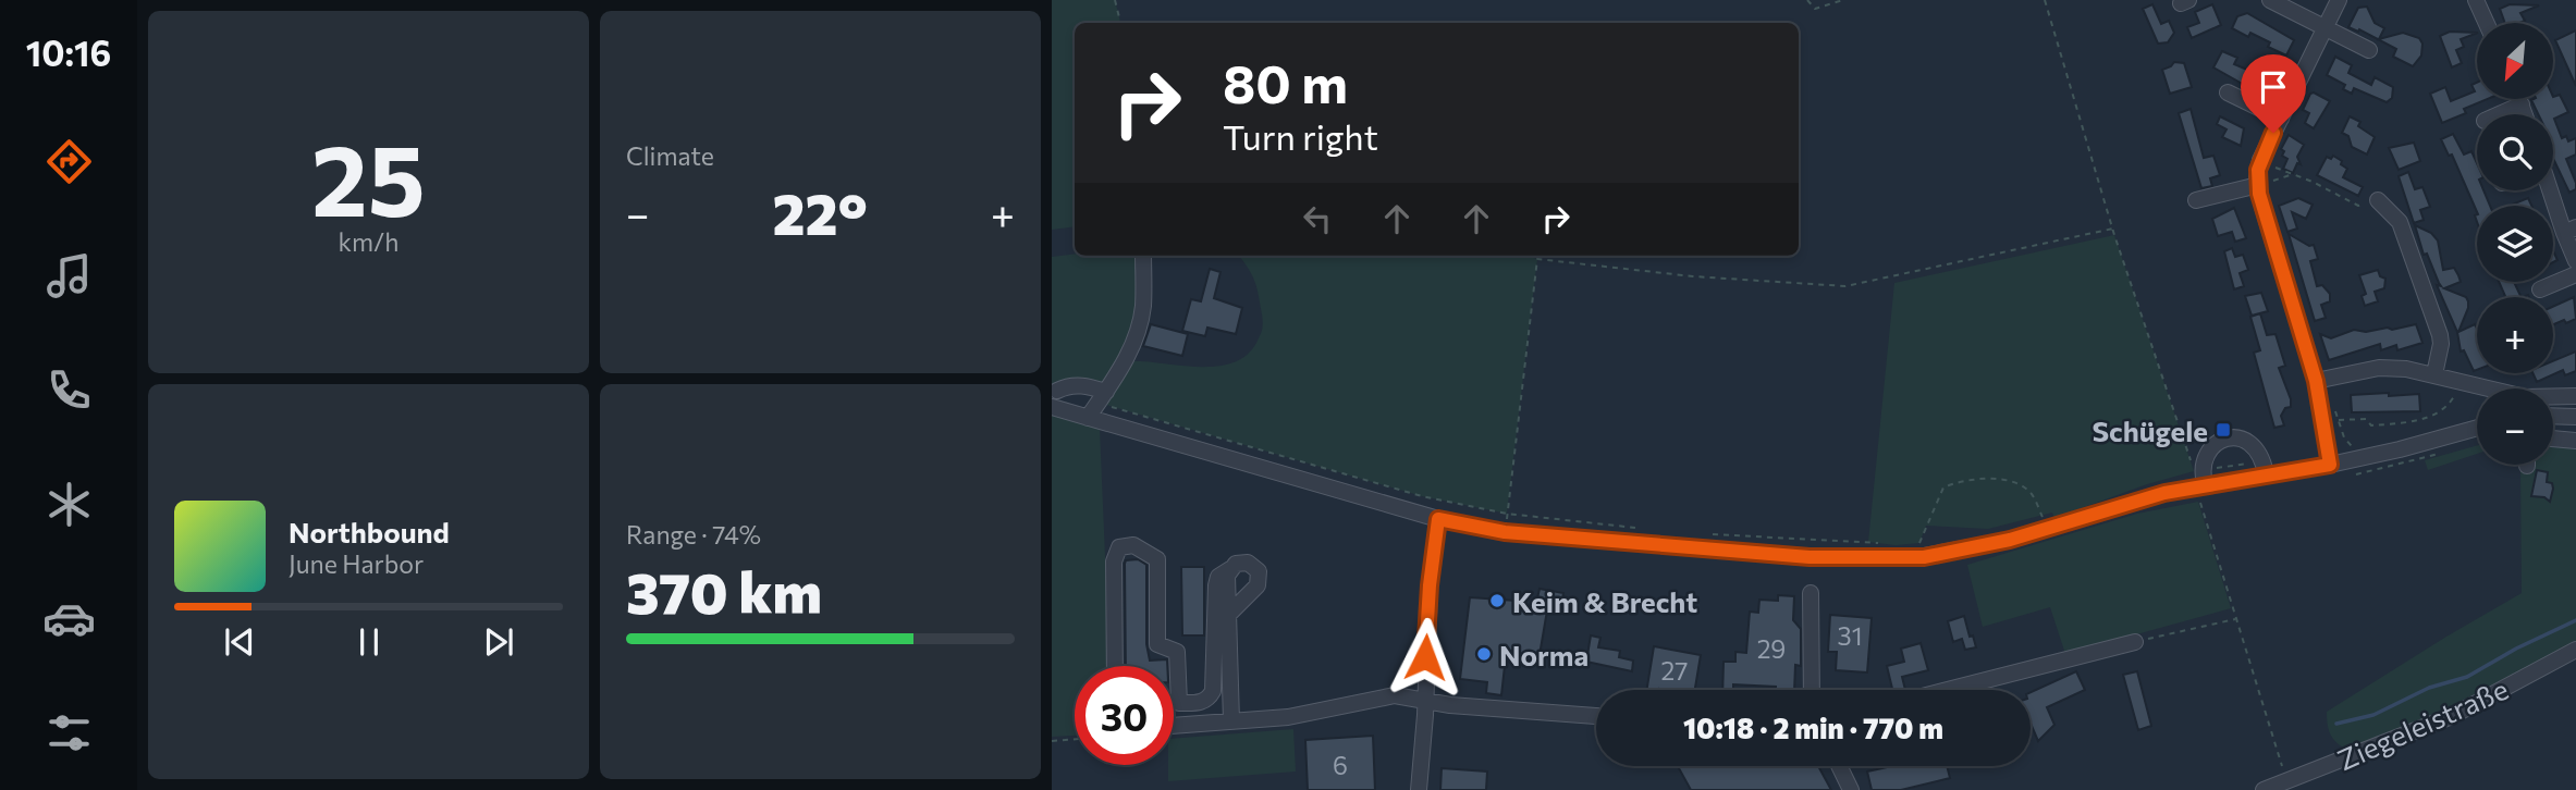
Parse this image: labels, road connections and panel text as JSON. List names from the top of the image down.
{
  "streets": {
    "street": ["Ziegeleistraße"]
  },
  "places": {
    "transit": ["Schügele"],
    "other": ["Keim & Brecht", "Norma"]
  },
  "house_numbers": [
    "31",
    "29",
    "27",
    "6"
  ],
  "north": "bottom left",
  "page": {
    "tabs": "10:16",
    "tile": [
      ["25", "km/h"],
      "Climate",
      ["Range · 74%", "370 km"]
    ],
    "map_buttons": ["+", "−"],
    "turn": ["80 m", "Turn right"],
    "heat": ["−", "22°", "+"],
    "song": ["Northbound", "June Harbor"],
    "limit": "30",
    "trip": "10:18 · 2 min · 770 m"
  }
}
